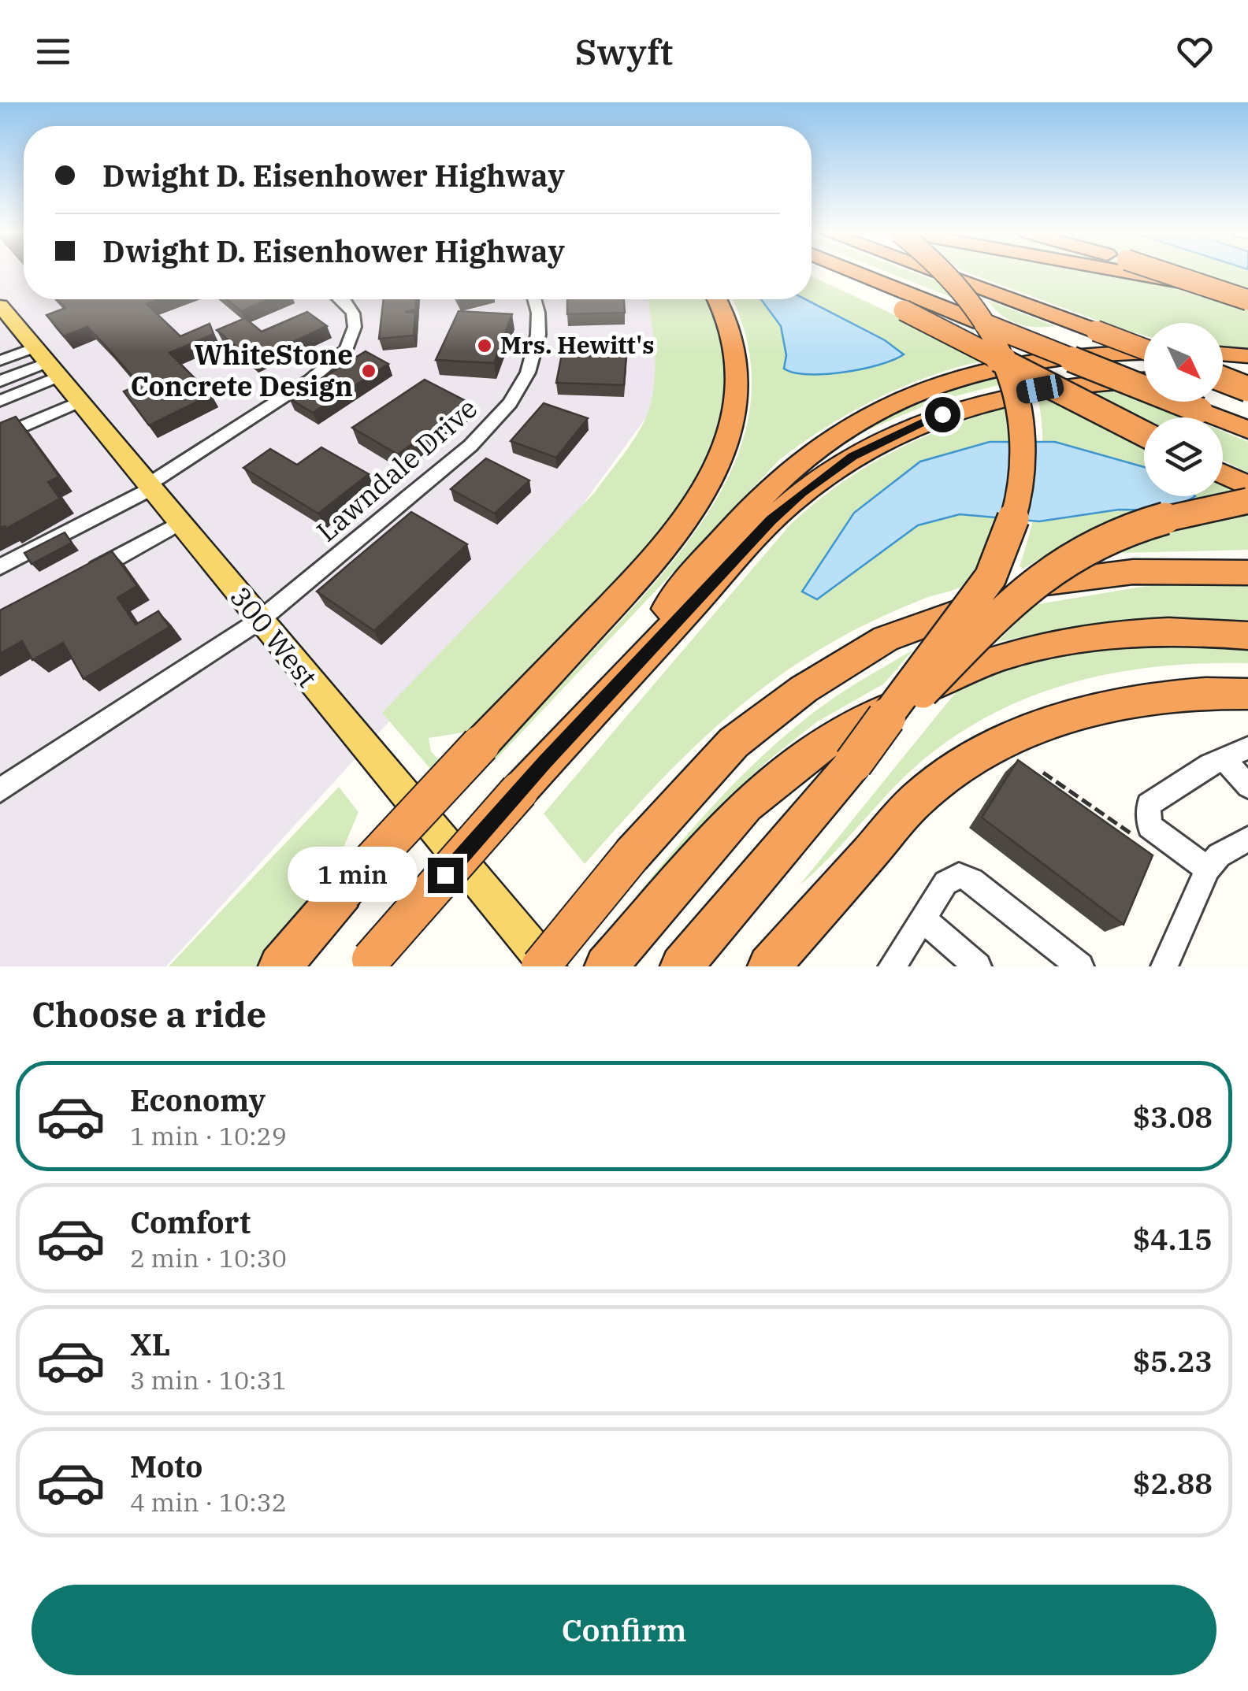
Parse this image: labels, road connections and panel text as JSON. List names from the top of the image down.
{
  "streets": {
    "main road": ["300 West"],
    "street": ["Lawndale Drive"]
  },
  "crossings": [
    ["Lawndale Drive", "300 West"]
  ],
  "places": ["Mrs. Hewitt's", "WhiteStone Concrete Design"],
  "north": "bottom right",
  "page": {
    "header": "Swyft",
    "banner": ["Dwight D. Eisenhower Highway", "Dwight D. Eisenhower Highway"],
    "bubble": "1 min",
    "heading": "Choose a ride",
    "list": [
      {
        "name": "Economy",
        "note": "1 min · 10:29",
        "value": "$3.08"
      },
      {
        "name": "Comfort",
        "note": "2 min · 10:30",
        "value": "$4.15"
      },
      {
        "name": "XL",
        "note": "3 min · 10:31",
        "value": "$5.23"
      },
      {
        "name": "Moto",
        "note": "4 min · 10:32",
        "value": "$2.88"
      }
    ],
    "buttons": "Confirm"
  }
}
